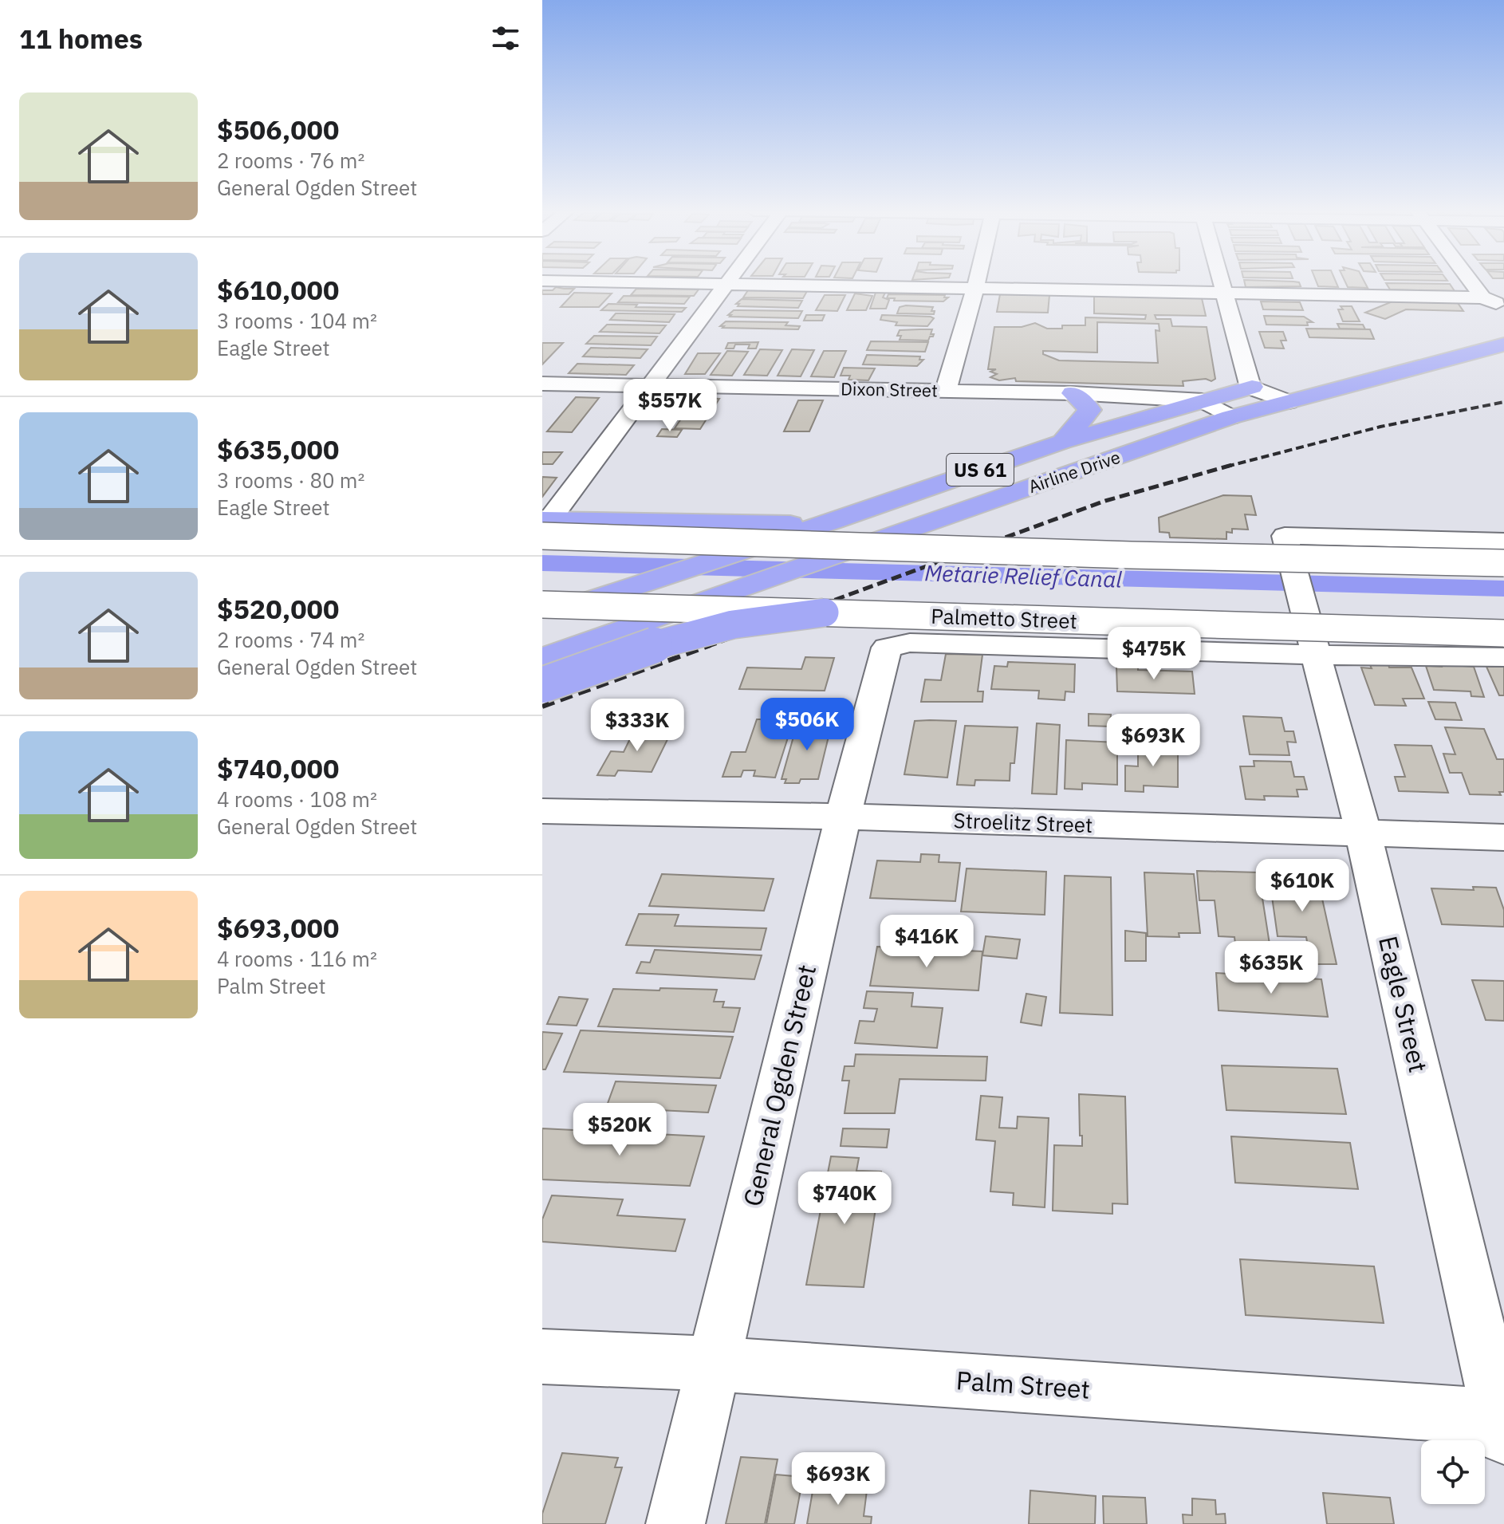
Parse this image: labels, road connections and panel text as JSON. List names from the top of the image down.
{
  "streets": {
    "highway": ["US 61", "Airline Drive"],
    "street": [
      "Dixon Street",
      "Palmetto Street",
      "Stroelitz Street",
      "Eagle Street",
      "General Ogden Street",
      "Palm Street"
    ]
  },
  "crossings": [
    ["Dixon Street", "Airline Drive"],
    ["Palmetto Street", "Eagle Street"],
    ["Palmetto Street", "General Ogden Street"],
    ["Stroelitz Street", "Eagle Street"],
    ["Stroelitz Street", "General Ogden Street"],
    ["Eagle Street", "Palm Street"],
    ["General Ogden Street", "Palm Street"]
  ],
  "water": ["Metarie Relief Canal"],
  "page": {
    "heading": "11 homes",
    "list": [
      {
        "name": "$506,000",
        "note": "2 rooms · 76 m² · General Ogden Street"
      },
      {
        "name": "$610,000",
        "note": "3 rooms · 104 m² · Eagle Street"
      },
      {
        "name": "$635,000",
        "note": "3 rooms · 80 m² · Eagle Street"
      },
      {
        "name": "$520,000",
        "note": "2 rooms · 74 m² · General Ogden Street"
      },
      {
        "name": "$740,000",
        "note": "4 rooms · 108 m² · General Ogden Street"
      },
      {
        "name": "$693,000",
        "note": "4 rooms · 116 m² · Palm Street"
      }
    ],
    "price": [
      "$557K",
      "$475K",
      "$506K",
      "$333K",
      "$693K",
      "$610K",
      "$416K",
      "$635K",
      "$520K",
      "$740K",
      "$693K"
    ]
  }
}
